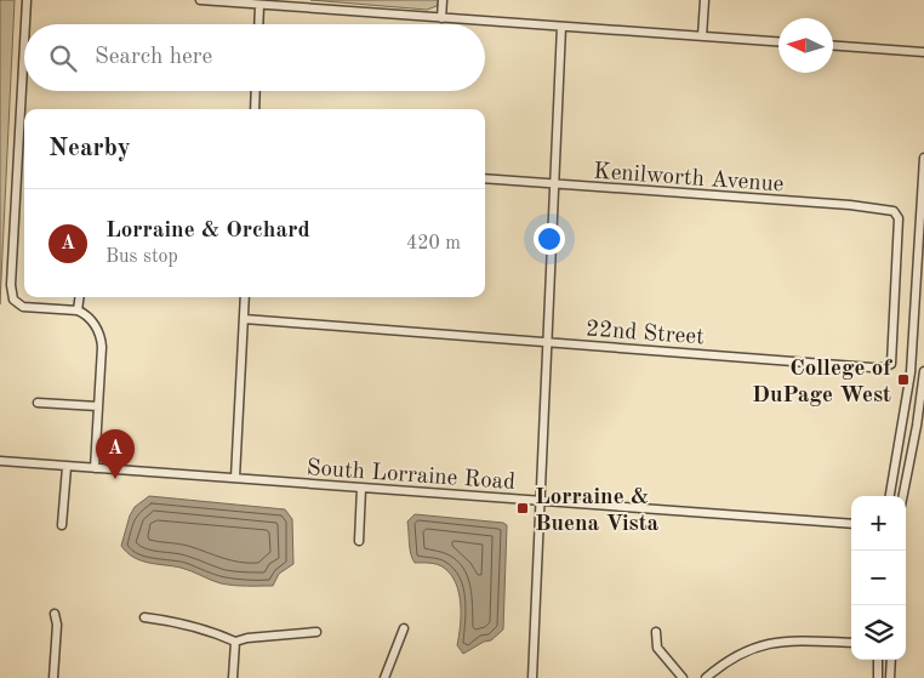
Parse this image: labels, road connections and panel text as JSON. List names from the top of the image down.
{
  "streets": {
    "street": ["Kenilworth Avenue", "22nd Street", "South Lorraine Road"]
  },
  "crossings": [
    ["Kenilworth Avenue", "22nd Street"]
  ],
  "places": {
    "transit": ["College of DuPage West", "Lorraine & Buena Vista"]
  },
  "north": "left",
  "page": {
    "search": "Search here",
    "heading": "Nearby",
    "list": [
      {
        "mark": "A",
        "name": "Lorraine & Orchard",
        "note": "Bus stop",
        "value": "420 m"
      }
    ],
    "pins": "A",
    "map_buttons": ["+", "−"]
  }
}
